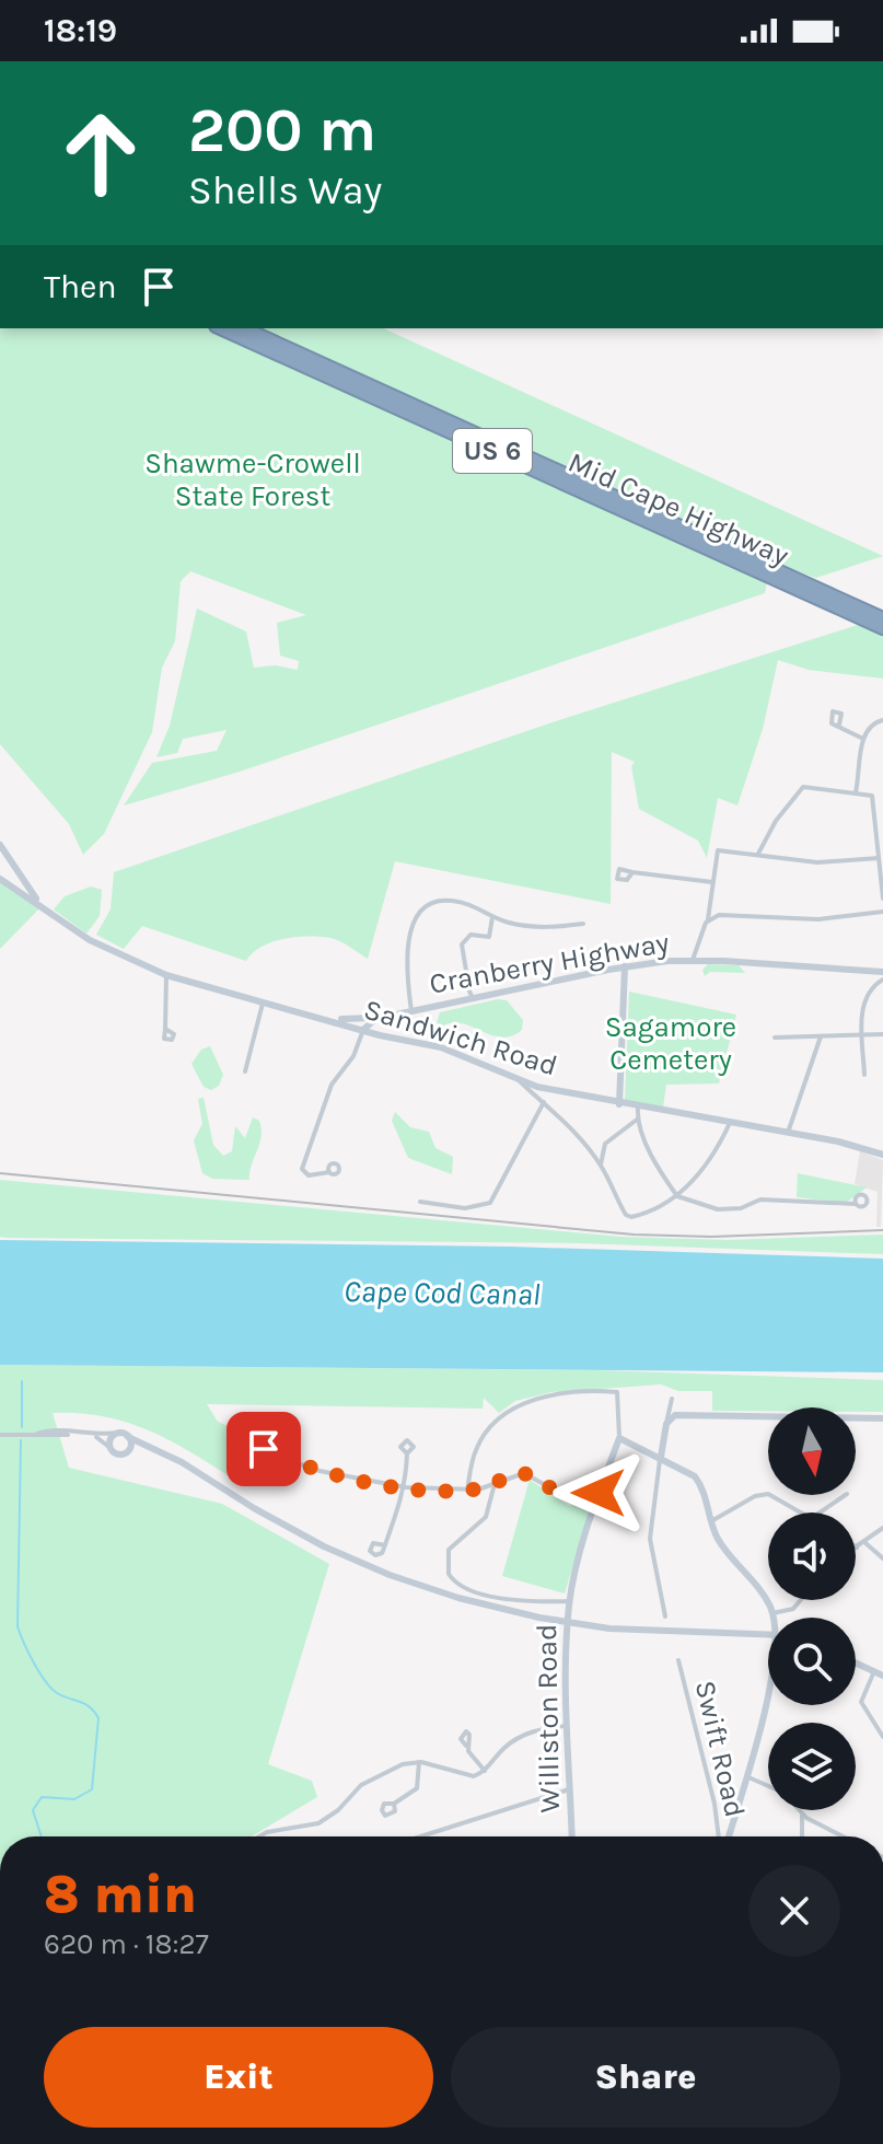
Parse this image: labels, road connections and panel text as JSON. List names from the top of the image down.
{
  "streets": {
    "highway": ["US 6", "Mid Cape Highway"],
    "main road": ["Cranberry Highway", "Sandwich Road", "Williston Road"],
    "street": ["Swift Road"]
  },
  "crossings": [
    ["Cranberry Highway", "Sandwich Road"]
  ],
  "water": ["Cape Cod Canal"],
  "parks": ["Shawme-Crowell State Forest", "Sagamore Cemetery"],
  "north": "bottom",
  "page": {
    "status": "18:19",
    "turn": ["200 m", "Shells Way"],
    "then": "Then",
    "heading": ["8 min", "620 m · 18:27"],
    "buttons": ["Exit", "Share"]
  }
}
